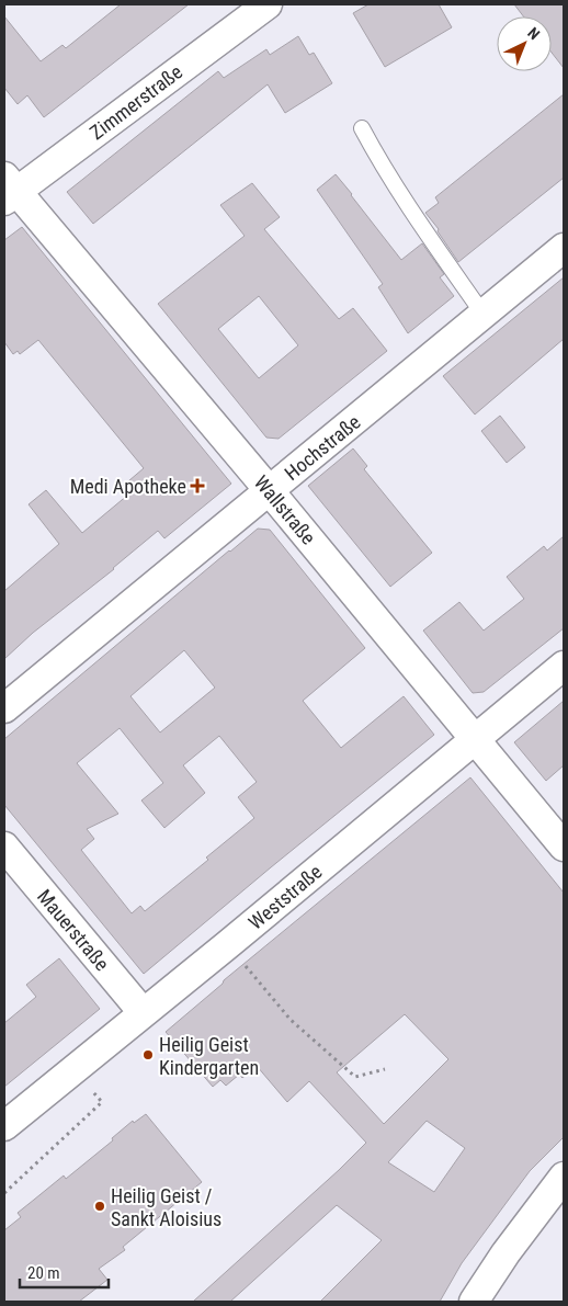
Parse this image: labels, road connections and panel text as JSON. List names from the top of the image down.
{
  "streets": {
    "street": [
      "Zimmerstraße",
      "Hochstraße",
      "Wallstraße",
      "Weststraße",
      "Mauerstraße"
    ]
  },
  "crossings": [
    ["Zimmerstraße", "Wallstraße"],
    ["Hochstraße", "Wallstraße"],
    ["Wallstraße", "Weststraße"],
    ["Weststraße", "Mauerstraße"]
  ],
  "places": {
    "health": ["Medi Apotheke"],
    "other": ["Heilig Geist Kindergarten", "Heilig Geist / Sankt Aloisius"]
  },
  "scale_bar": "20 m",
  "north": "top right"
}
